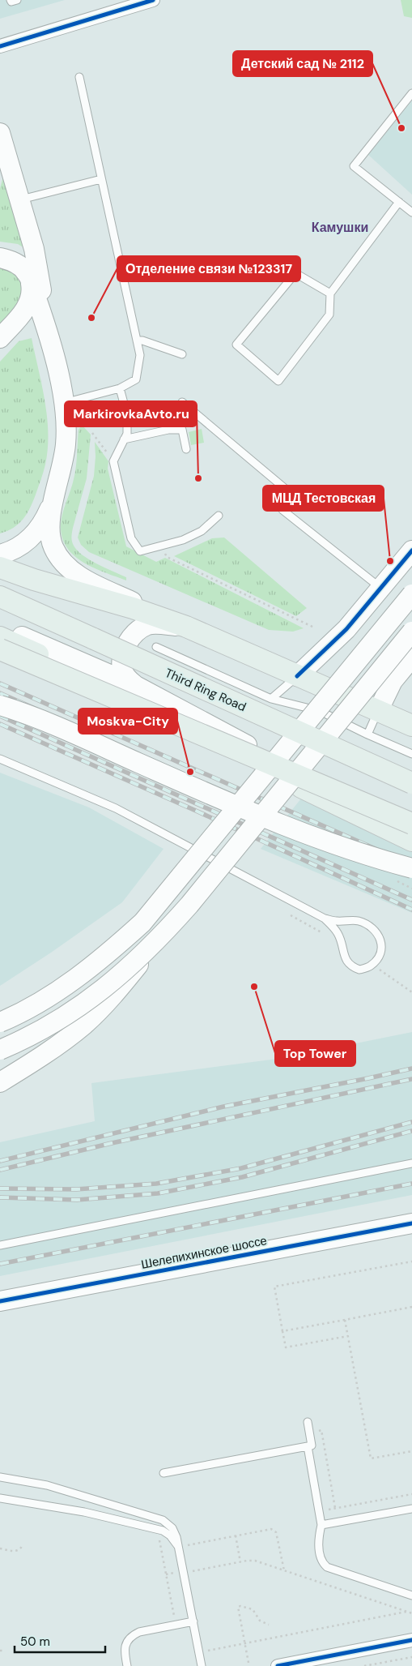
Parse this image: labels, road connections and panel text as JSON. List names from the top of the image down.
{
  "streets": {
    "main road": ["Third Ring Road", "Шелепихинское шоссе"]
  },
  "districts": ["Камушки"],
  "places": [
    "Детский сад № 2112",
    "Отделение связи №123317",
    "MarkirovkaAvto.ru",
    "МЦД Тестовская",
    "Moskva-City",
    "Top Tower"
  ],
  "scale_bar": "50 m"
}
